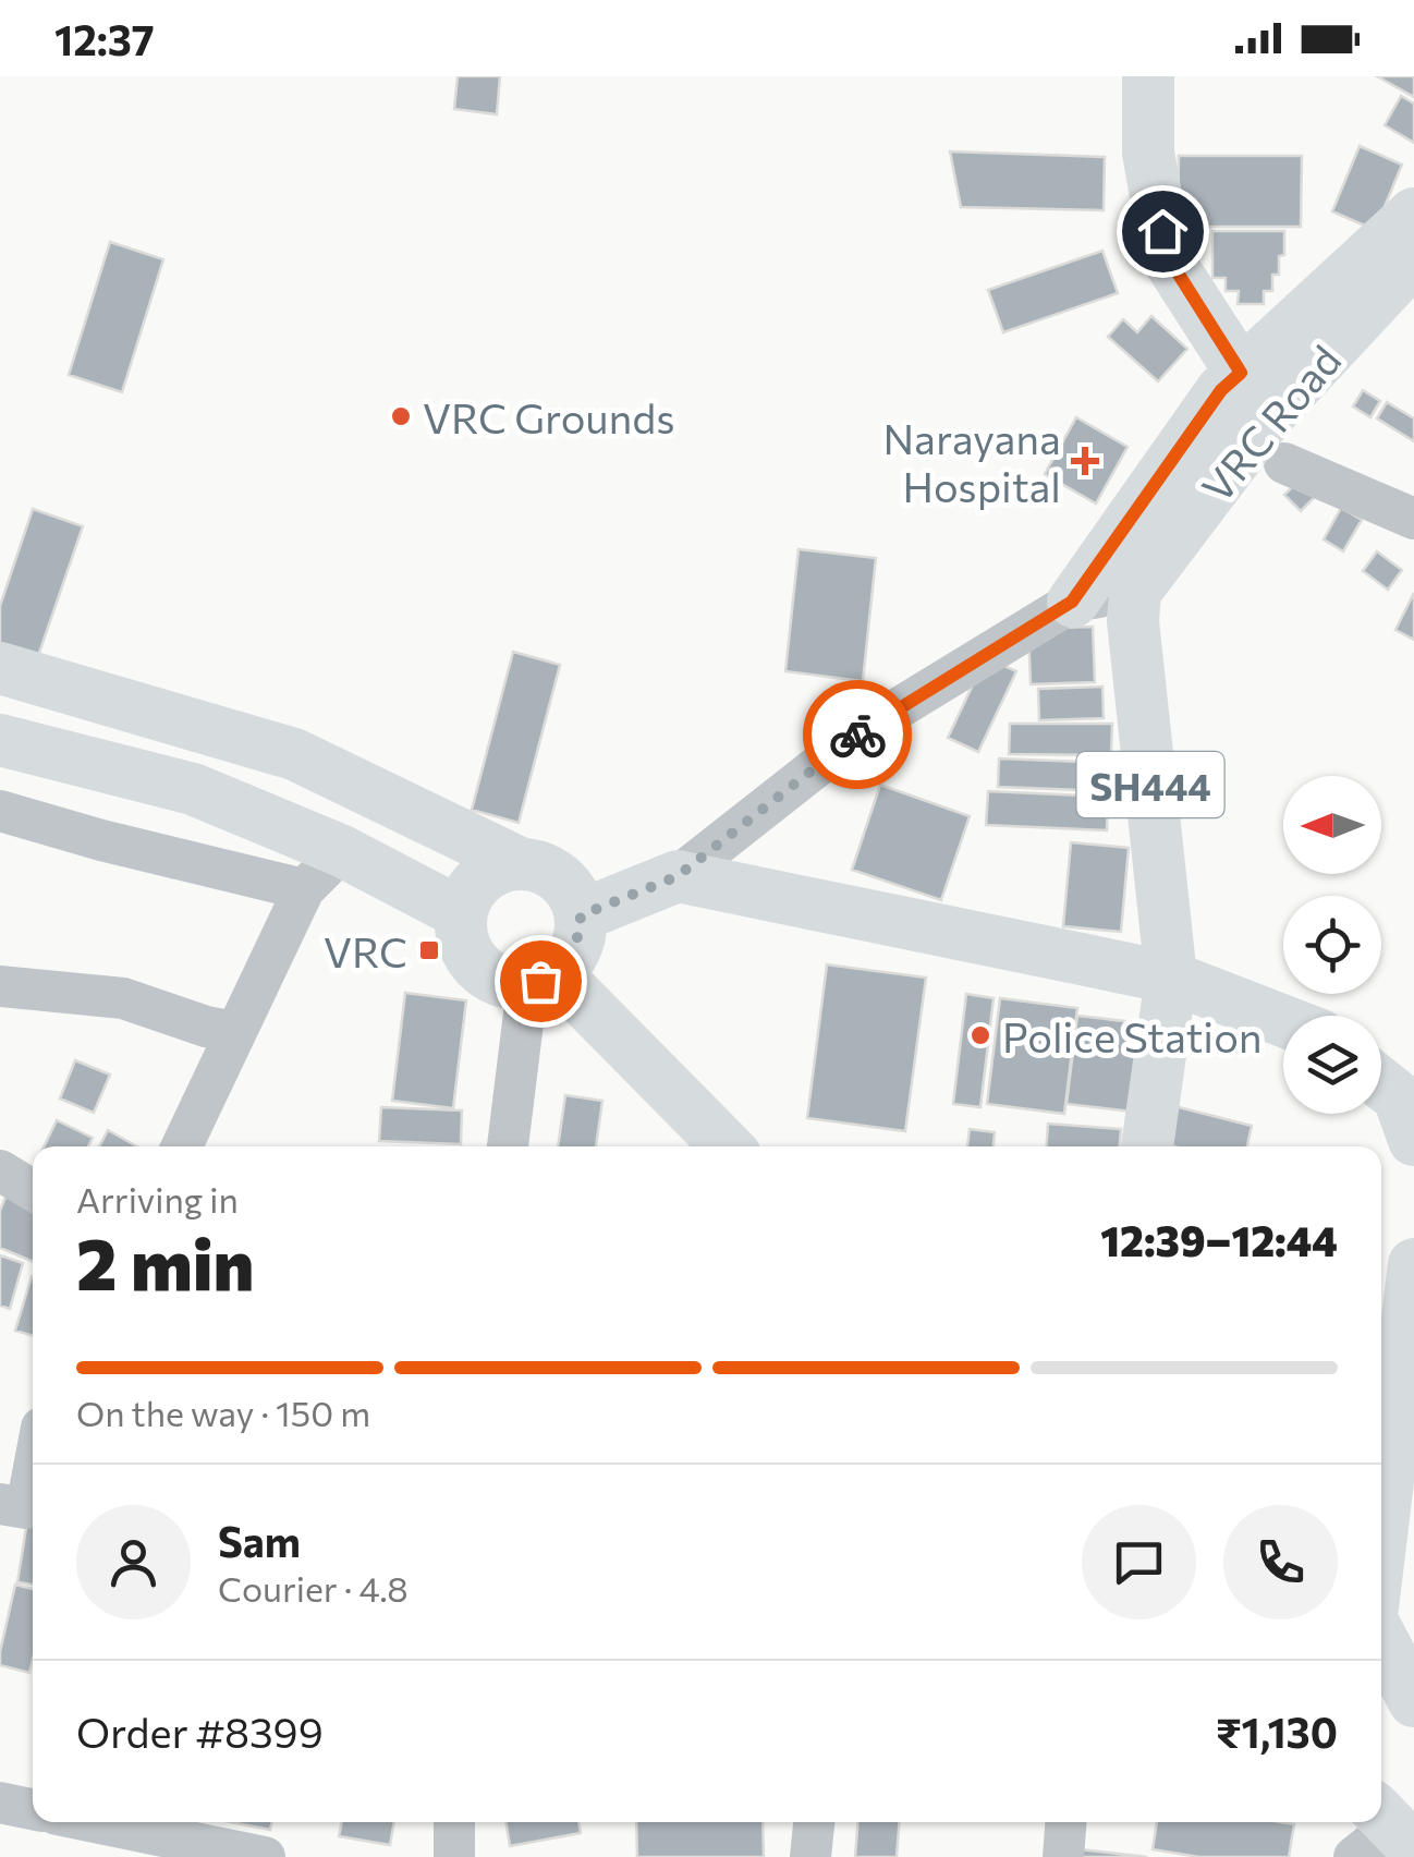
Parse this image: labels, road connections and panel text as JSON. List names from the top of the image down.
{
  "streets": {
    "main road": ["VRC Road", "SH444"]
  },
  "crossings": [
    ["VRC Road", "SH444"]
  ],
  "places": {
    "other": ["VRC Grounds", "Police Station"],
    "health": ["Narayana Hospital"],
    "transit": ["VRC"]
  },
  "north": "left",
  "page": {
    "status": "12:37",
    "heading": ["2 min", "Arriving in", "12:39–12:44"],
    "panel": [
      "Sam",
      "Courier · 4.8",
      "Order #8399",
      "₹1,130"
    ],
    "bar": "On the way · 150 m"
  }
}
